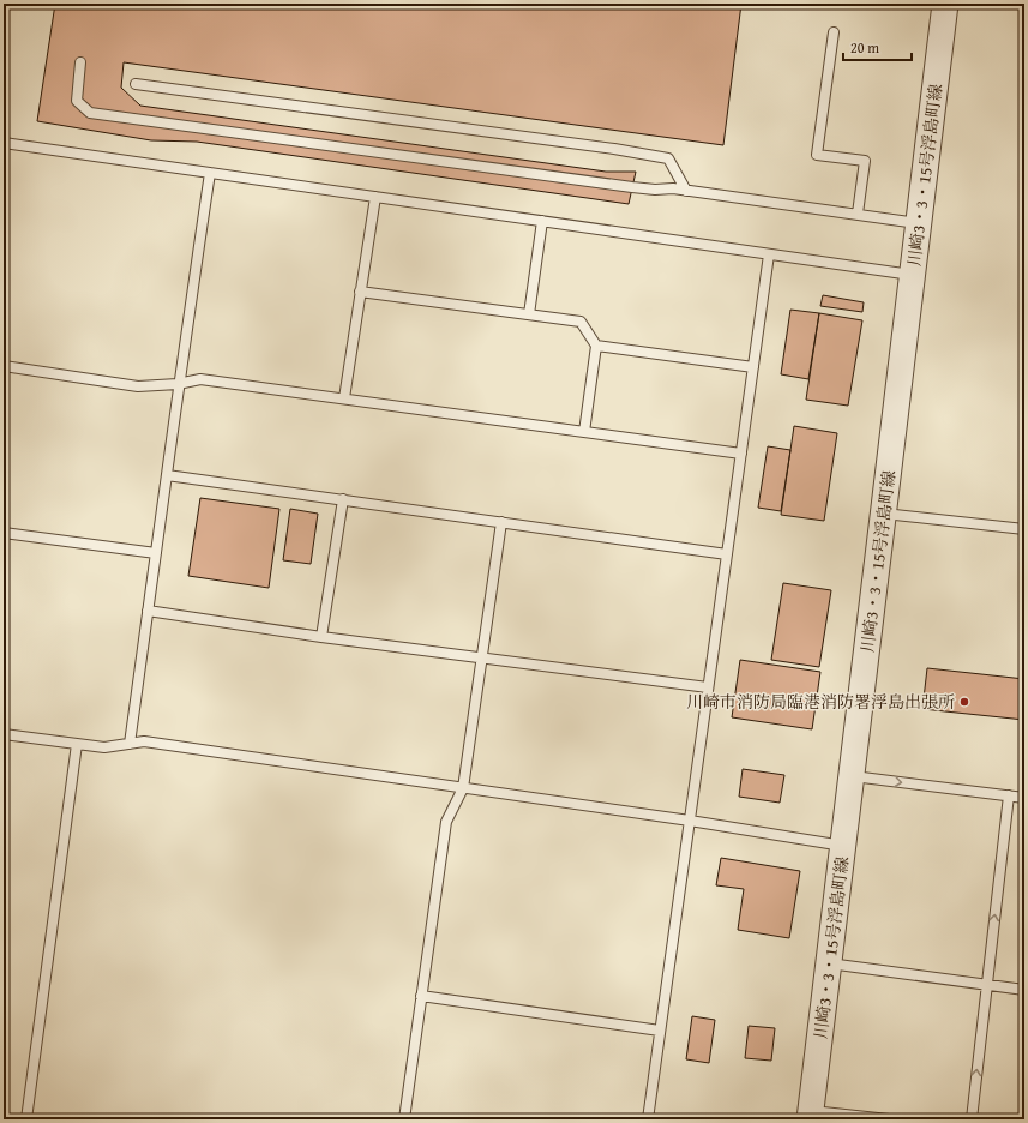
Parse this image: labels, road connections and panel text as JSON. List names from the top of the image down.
{
  "streets": {
    "street": ["川崎3・3・15号浮島町線"]
  },
  "places": ["川崎市消防局臨港消防署浮島出張所"],
  "scale_bar": "20 m"
}
